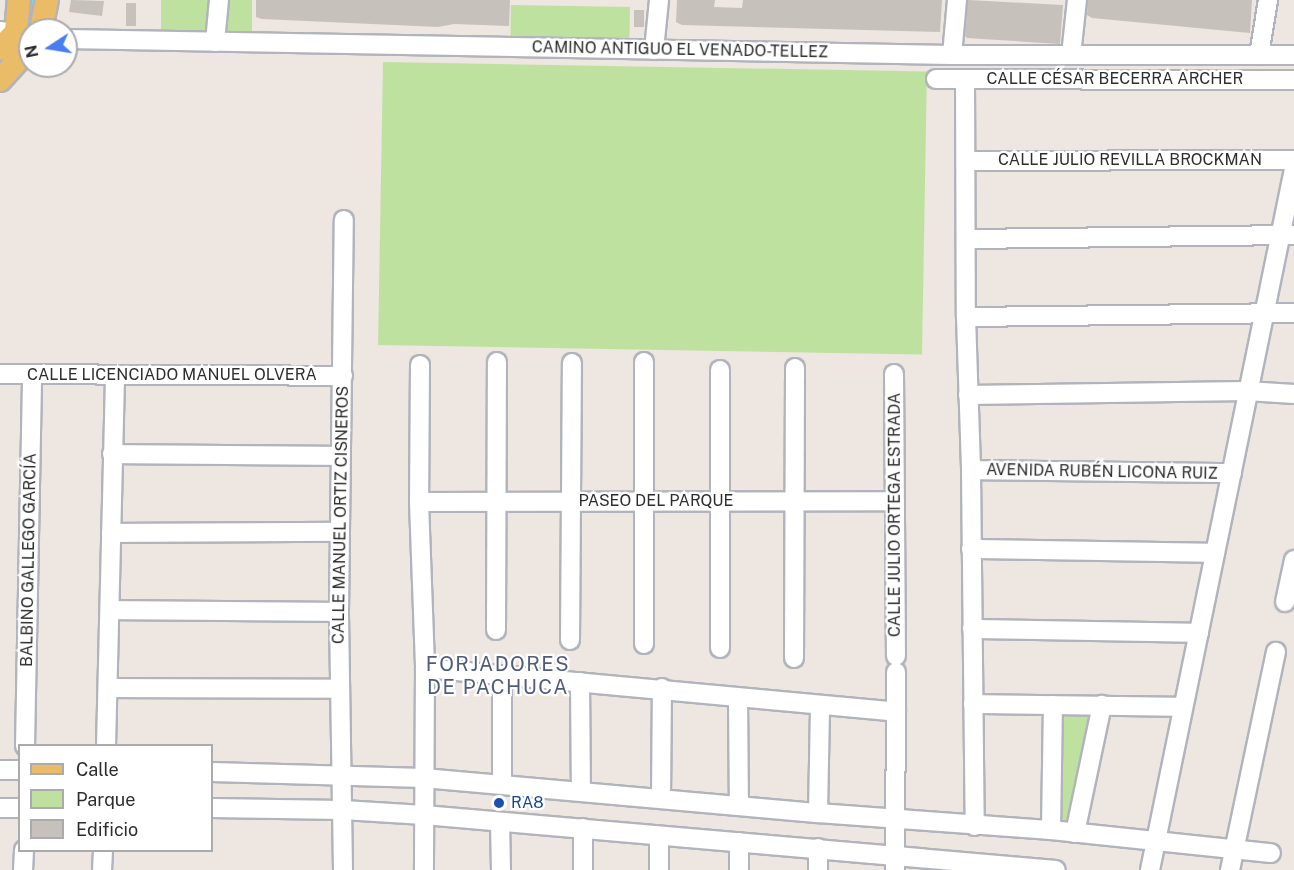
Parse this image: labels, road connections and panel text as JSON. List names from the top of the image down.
{
  "streets": {
    "street": [
      "CAMINO ANTIGUO EL VENADO-TELLEZ",
      "CALLE CÉSAR BECERRA ARCHER",
      "CALLE JULIO REVILLA BROCKMAN",
      "CALLE LICENCIADO MANUEL OLVERA",
      "AVENIDA RUBÉN LICONA RUIZ",
      "PASEO DEL PARQUE",
      "CALLE MANUEL ORTIZ CISNEROS",
      "CALLE JULIO ORTEGA ESTRADA",
      "BALBINO GALLEGO GARCÍA"
    ]
  },
  "crossings": [
    ["CALLE LICENCIADO MANUEL OLVERA", "CALLE MANUEL ORTIZ CISNEROS"],
    ["CALLE LICENCIADO MANUEL OLVERA", "BALBINO GALLEGO GARCÍA"],
    ["PASEO DEL PARQUE", "CALLE JULIO ORTEGA ESTRADA"]
  ],
  "districts": ["FORJADORES DE PACHUCA"],
  "places": ["RA8"],
  "legend": ["Calle", "Parque", "Edificio"],
  "north": "left"
}
